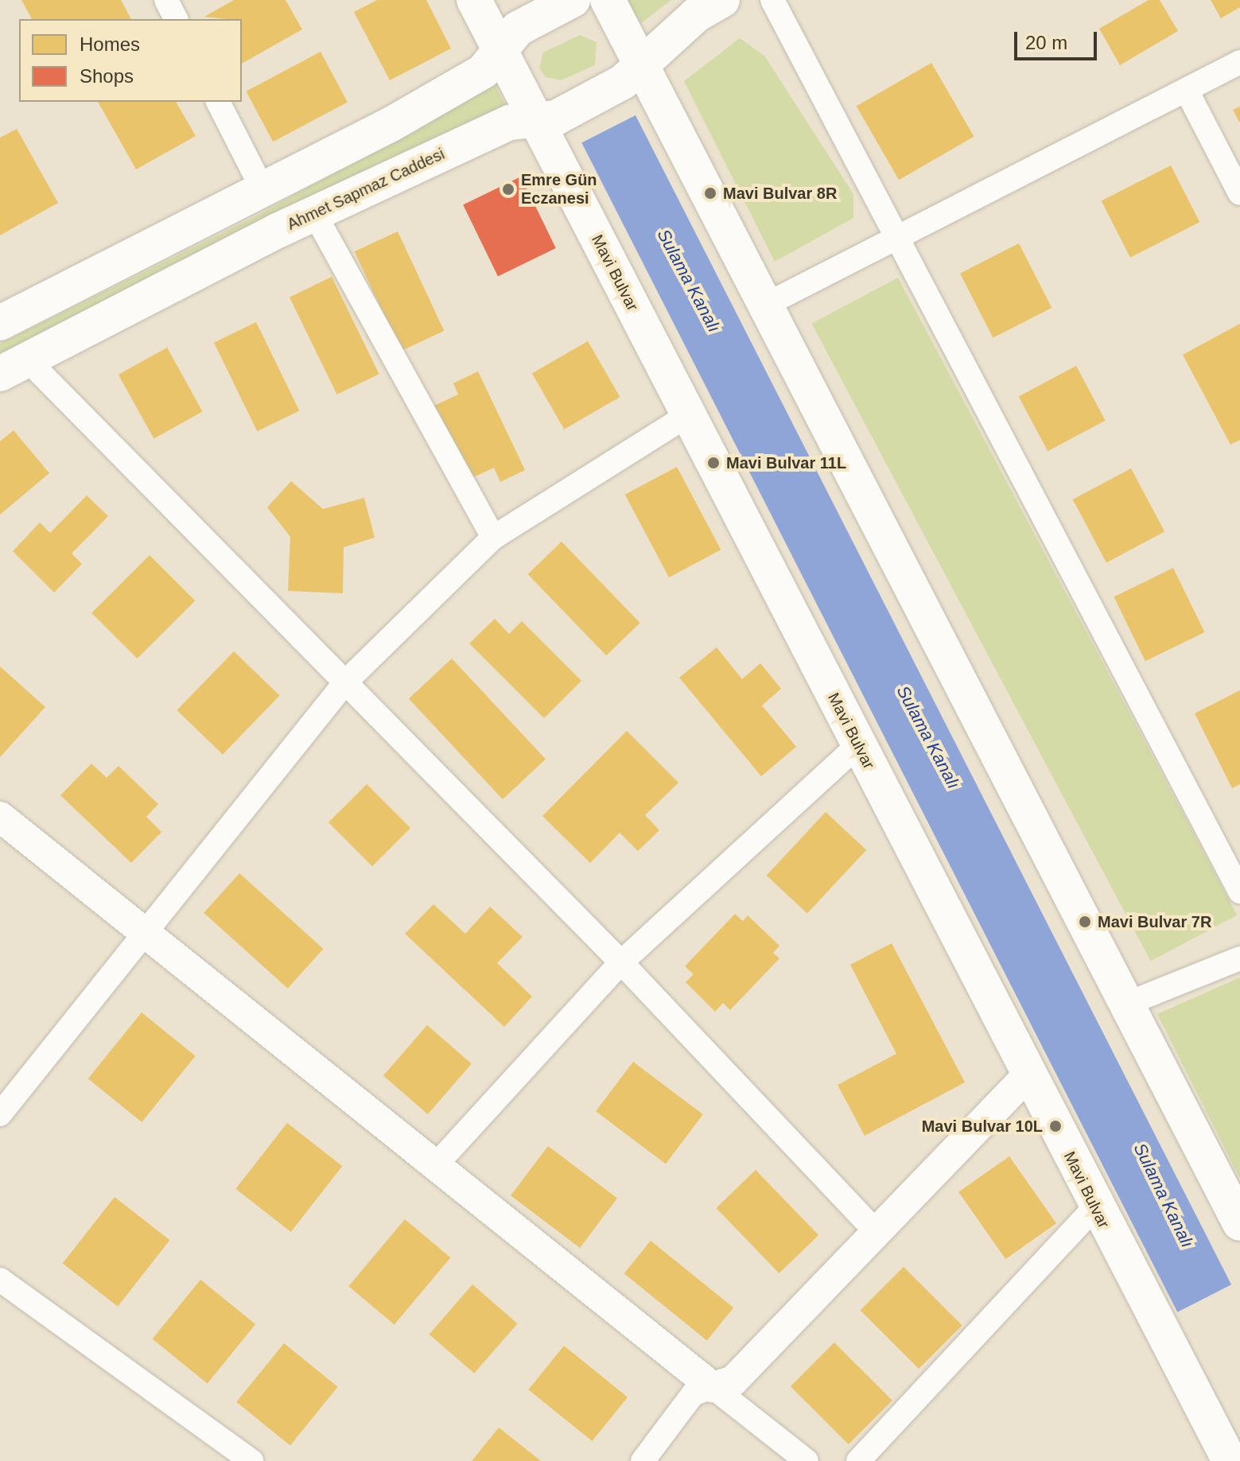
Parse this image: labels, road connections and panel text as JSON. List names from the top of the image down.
{
  "streets": {
    "main road": ["Ahmet Sapmaz Caddesi", "Mavi Bulvar"]
  },
  "crossings": [
    ["Ahmet Sapmaz Caddesi", "Mavi Bulvar"]
  ],
  "water": ["Sulama Kanalı"],
  "places": [
    "Emre Gün Eczanesi",
    "Mavi Bulvar 8R",
    "Mavi Bulvar 11L",
    "Mavi Bulvar 7R",
    "Mavi Bulvar 10L"
  ],
  "legend": ["Homes", "Shops"],
  "scale_bar": "20 m"
}
